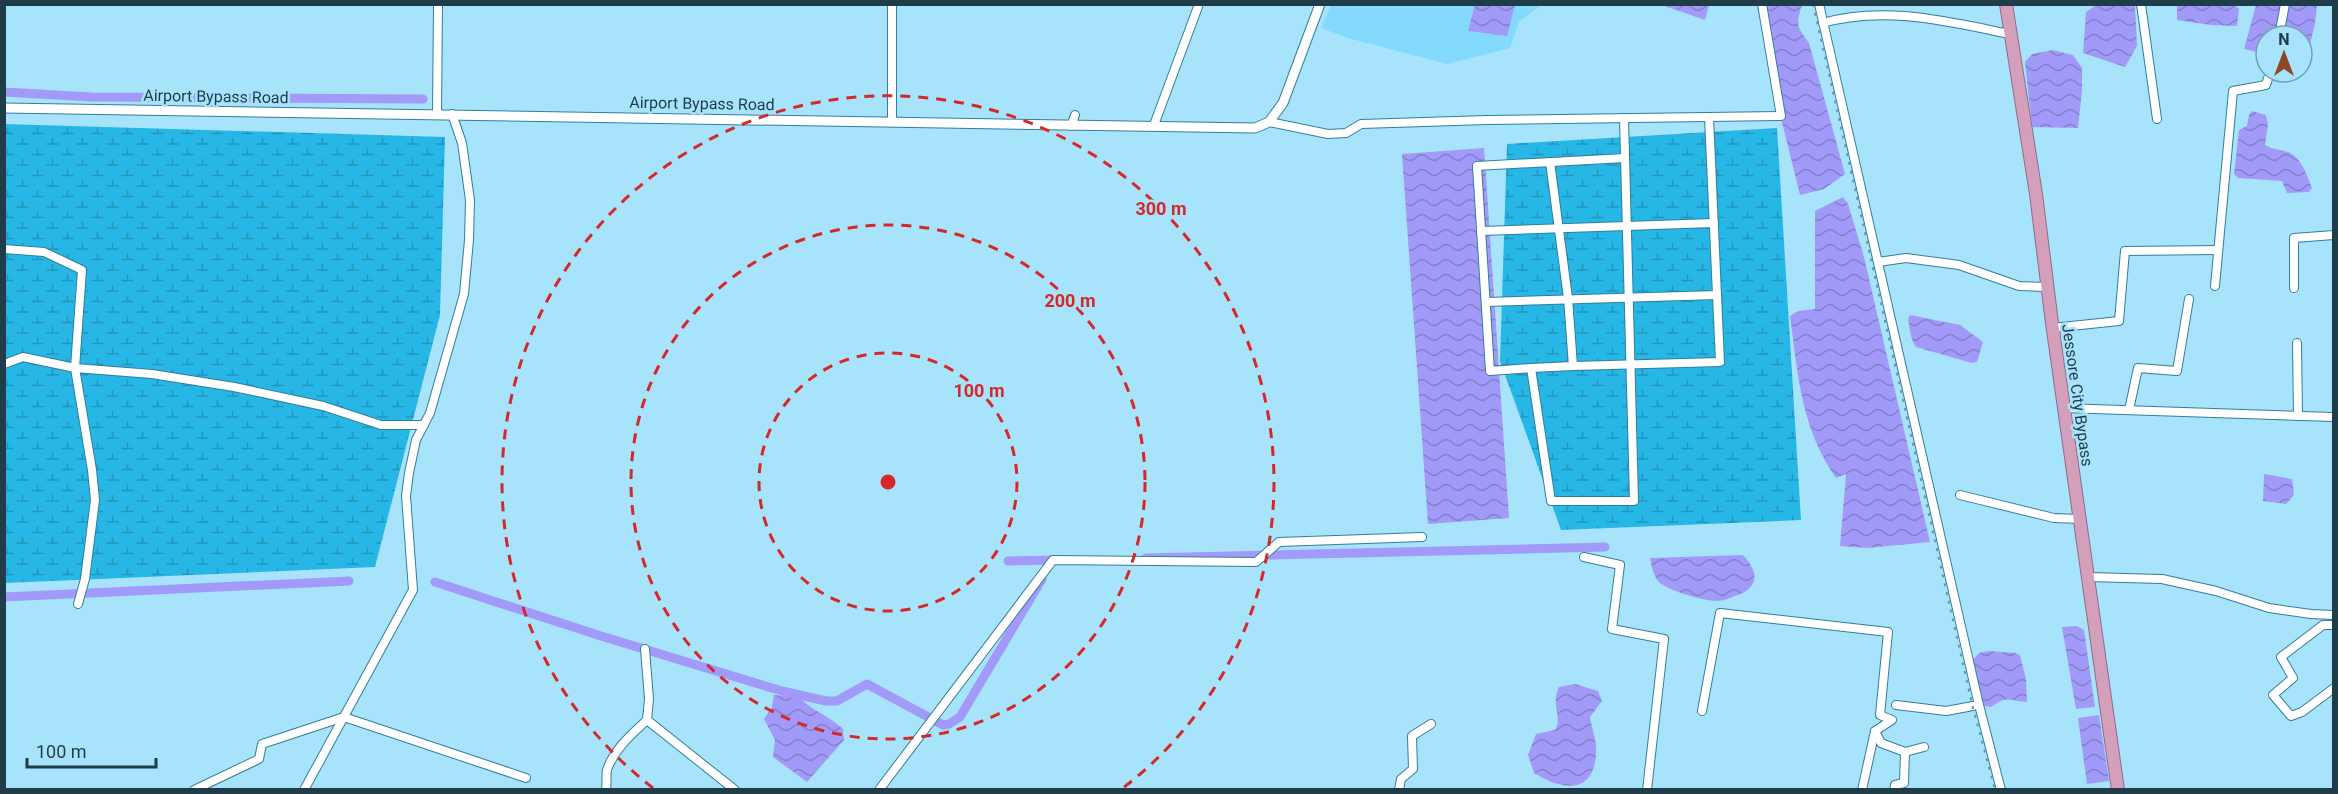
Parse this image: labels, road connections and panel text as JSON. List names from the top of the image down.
{
  "streets": {
    "highway": ["Jessore City Bypass"],
    "street": ["Airport Bypass Road"]
  },
  "scale_bar": "100 m",
  "north": "top",
  "rings": ["300 m", "200 m", "100 m"]
}
